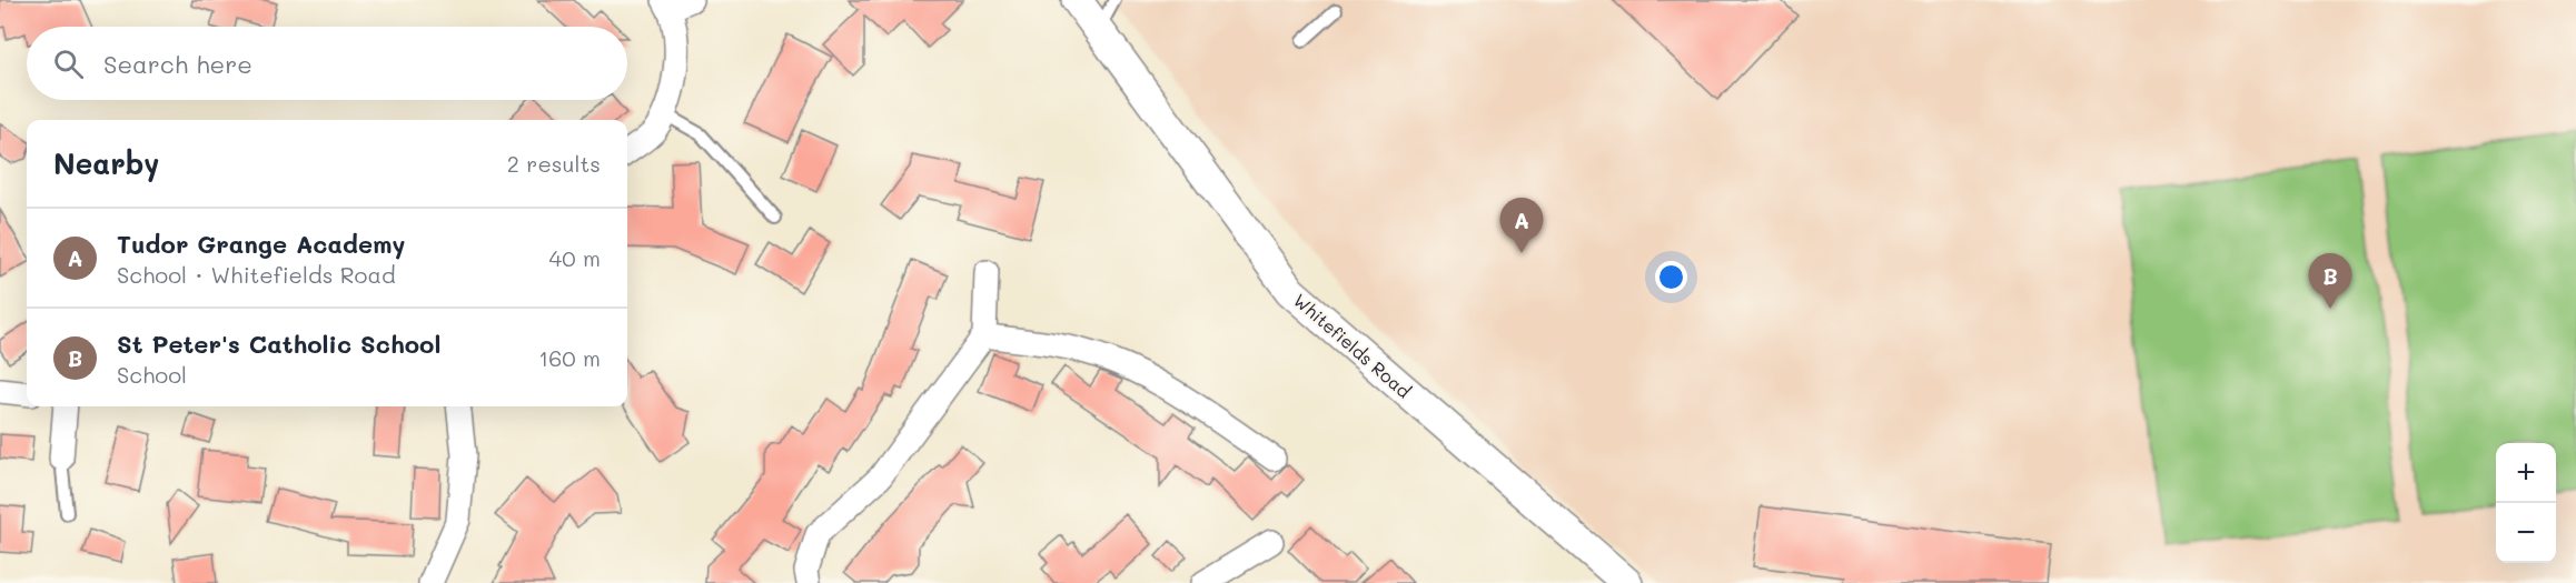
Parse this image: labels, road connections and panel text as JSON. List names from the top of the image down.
{
  "streets": {
    "street": ["Whitefields Road"]
  },
  "page": {
    "search": "Search here",
    "heading": ["Nearby", "2 results"],
    "pins": ["A", "B"],
    "list": [
      {
        "mark": "A",
        "name": "Tudor Grange Academy",
        "note": "School · Whitefields Road",
        "value": "40 m"
      },
      {
        "mark": "B",
        "name": "St Peter's Catholic School",
        "note": "School",
        "value": "160 m"
      }
    ],
    "map_buttons": ["+", "−"]
  }
}
